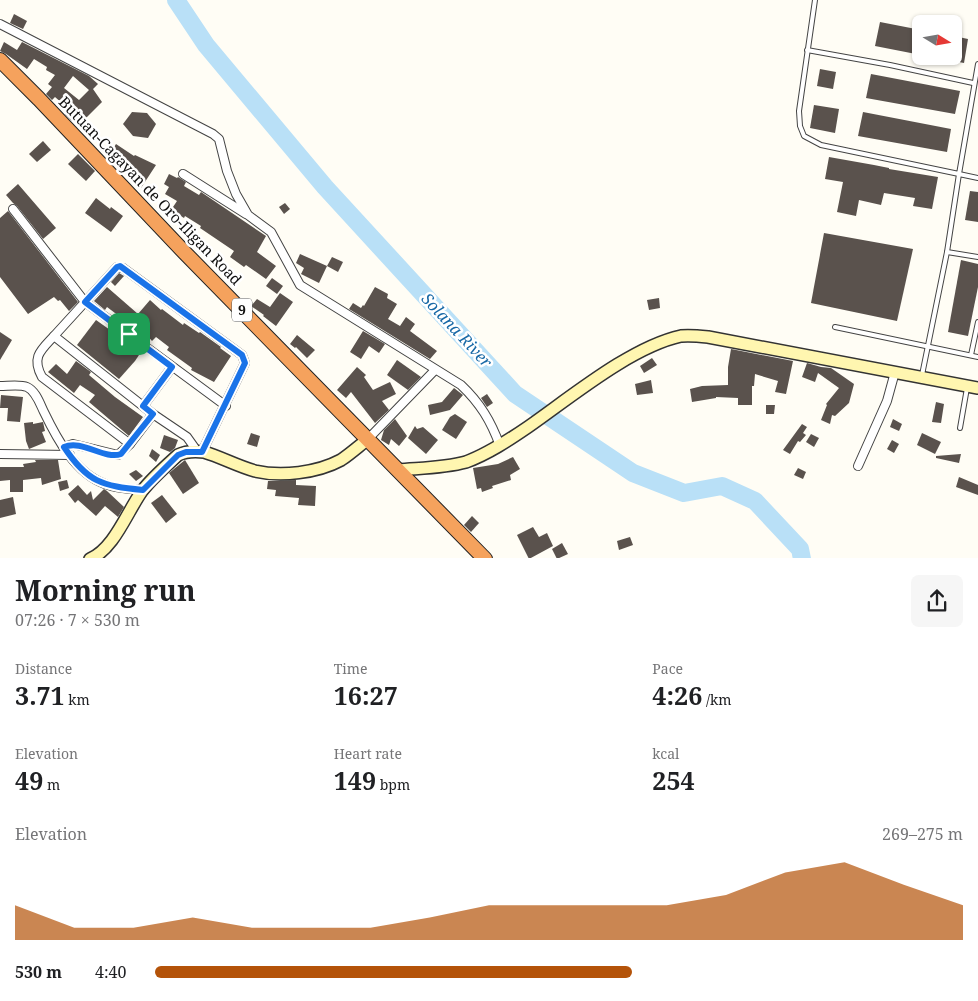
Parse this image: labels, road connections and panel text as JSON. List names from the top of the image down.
{
  "streets": {
    "highway": ["Butuan-Cagayan de Oro-Iligan Road", "9"]
  },
  "water": ["Solana River"],
  "north": "right",
  "page": {
    "heading": ["Morning run", "07:26 · 7 × 530 m"],
    "stats": [
      ["Distance", "3.71 km"],
      ["Time", "16:27"],
      ["Pace", "4:26 /km"],
      ["Elevation", "49 m"],
      ["Heart rate", "149 bpm"],
      ["kcal", "254"]
    ],
    "chart": ["Elevation", "269–275 m"],
    "list": [
      {
        "name": "530 m",
        "note": "4:40"
      }
    ]
  }
}
